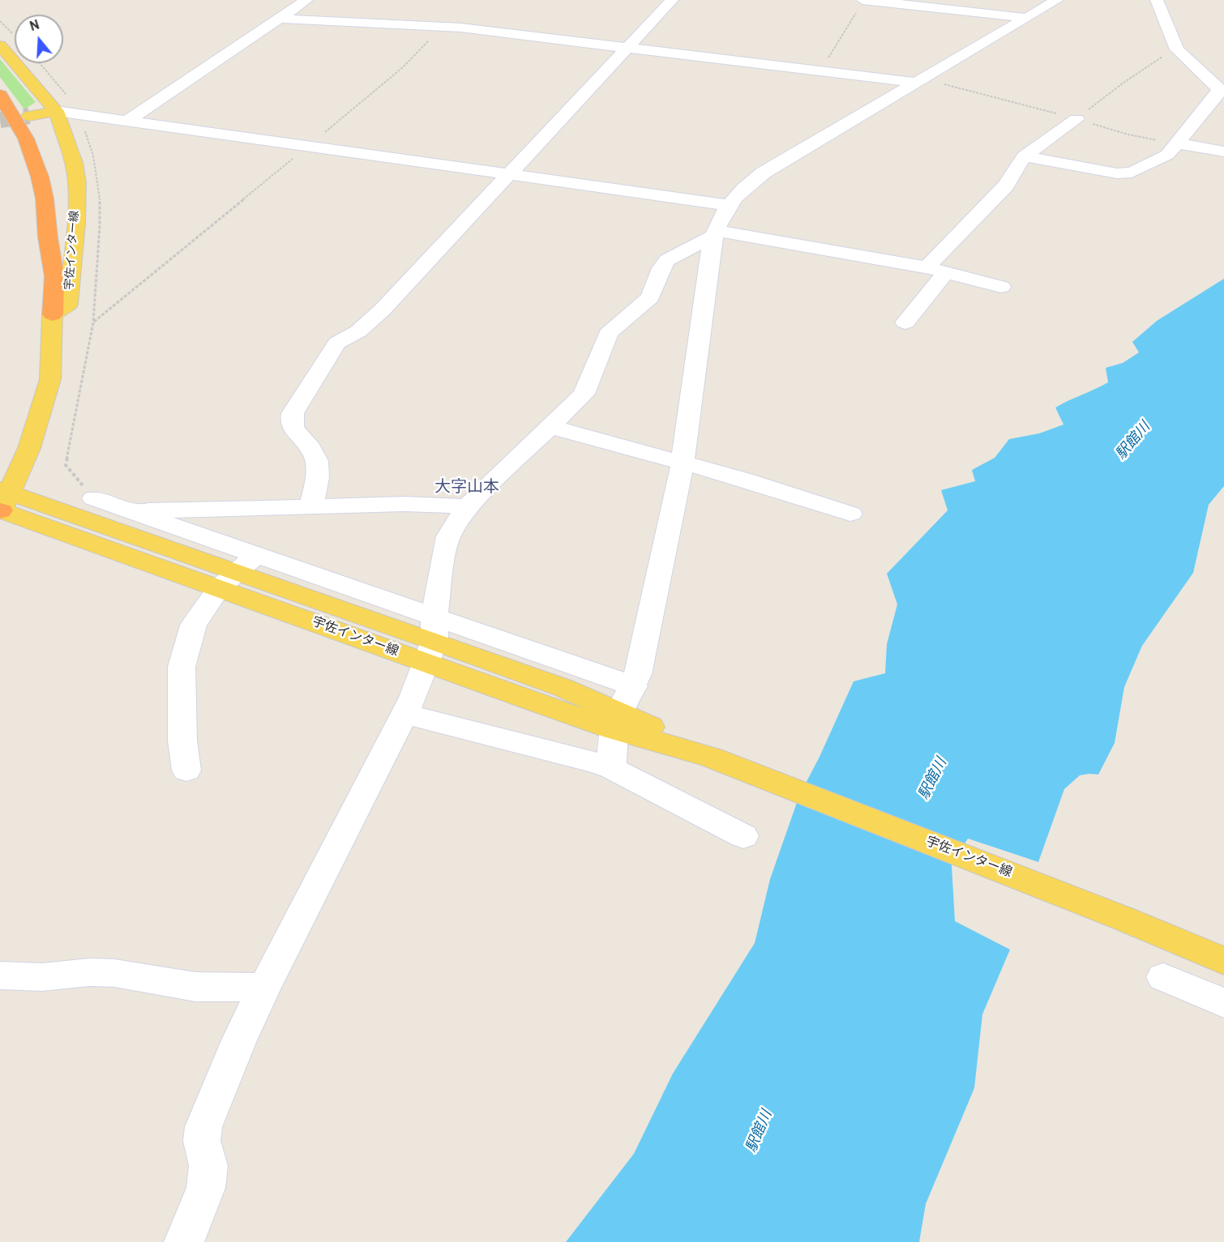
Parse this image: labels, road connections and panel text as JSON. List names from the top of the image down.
{
  "streets": {
    "main road": ["宇佐インター線"]
  },
  "districts": ["大字山本"],
  "water": ["駅館川"],
  "north": "top"
}
